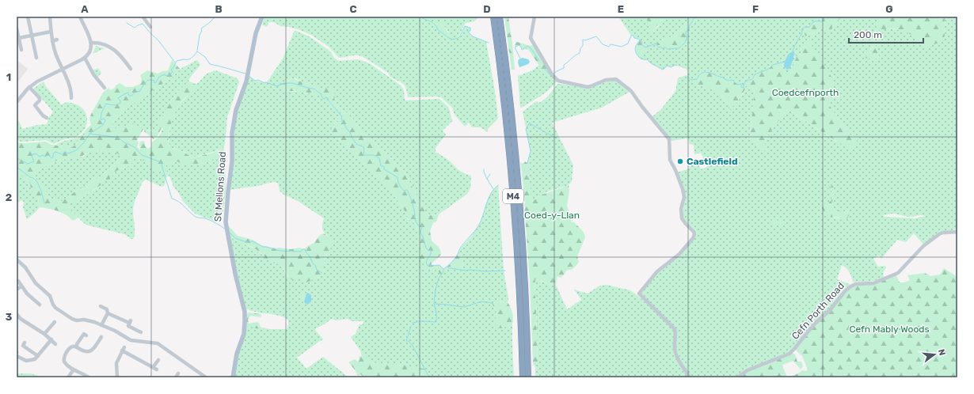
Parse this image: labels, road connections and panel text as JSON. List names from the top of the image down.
{
  "streets": {
    "highway": ["M4"],
    "main road": ["St Mellons Road"],
    "street": ["Cefn Porth Road"]
  },
  "parks": ["Coedcefnporth", "Coed-y-Llan", "Cefn Mably Woods"],
  "places": ["Castlefield"],
  "scale_bar": "200 m",
  "north": "right",
  "grid": {
    "columns": [
      "A",
      "B",
      "C",
      "D",
      "E",
      "F",
      "G"
    ],
    "rows": ["1", "2", "3"]
  }
}
